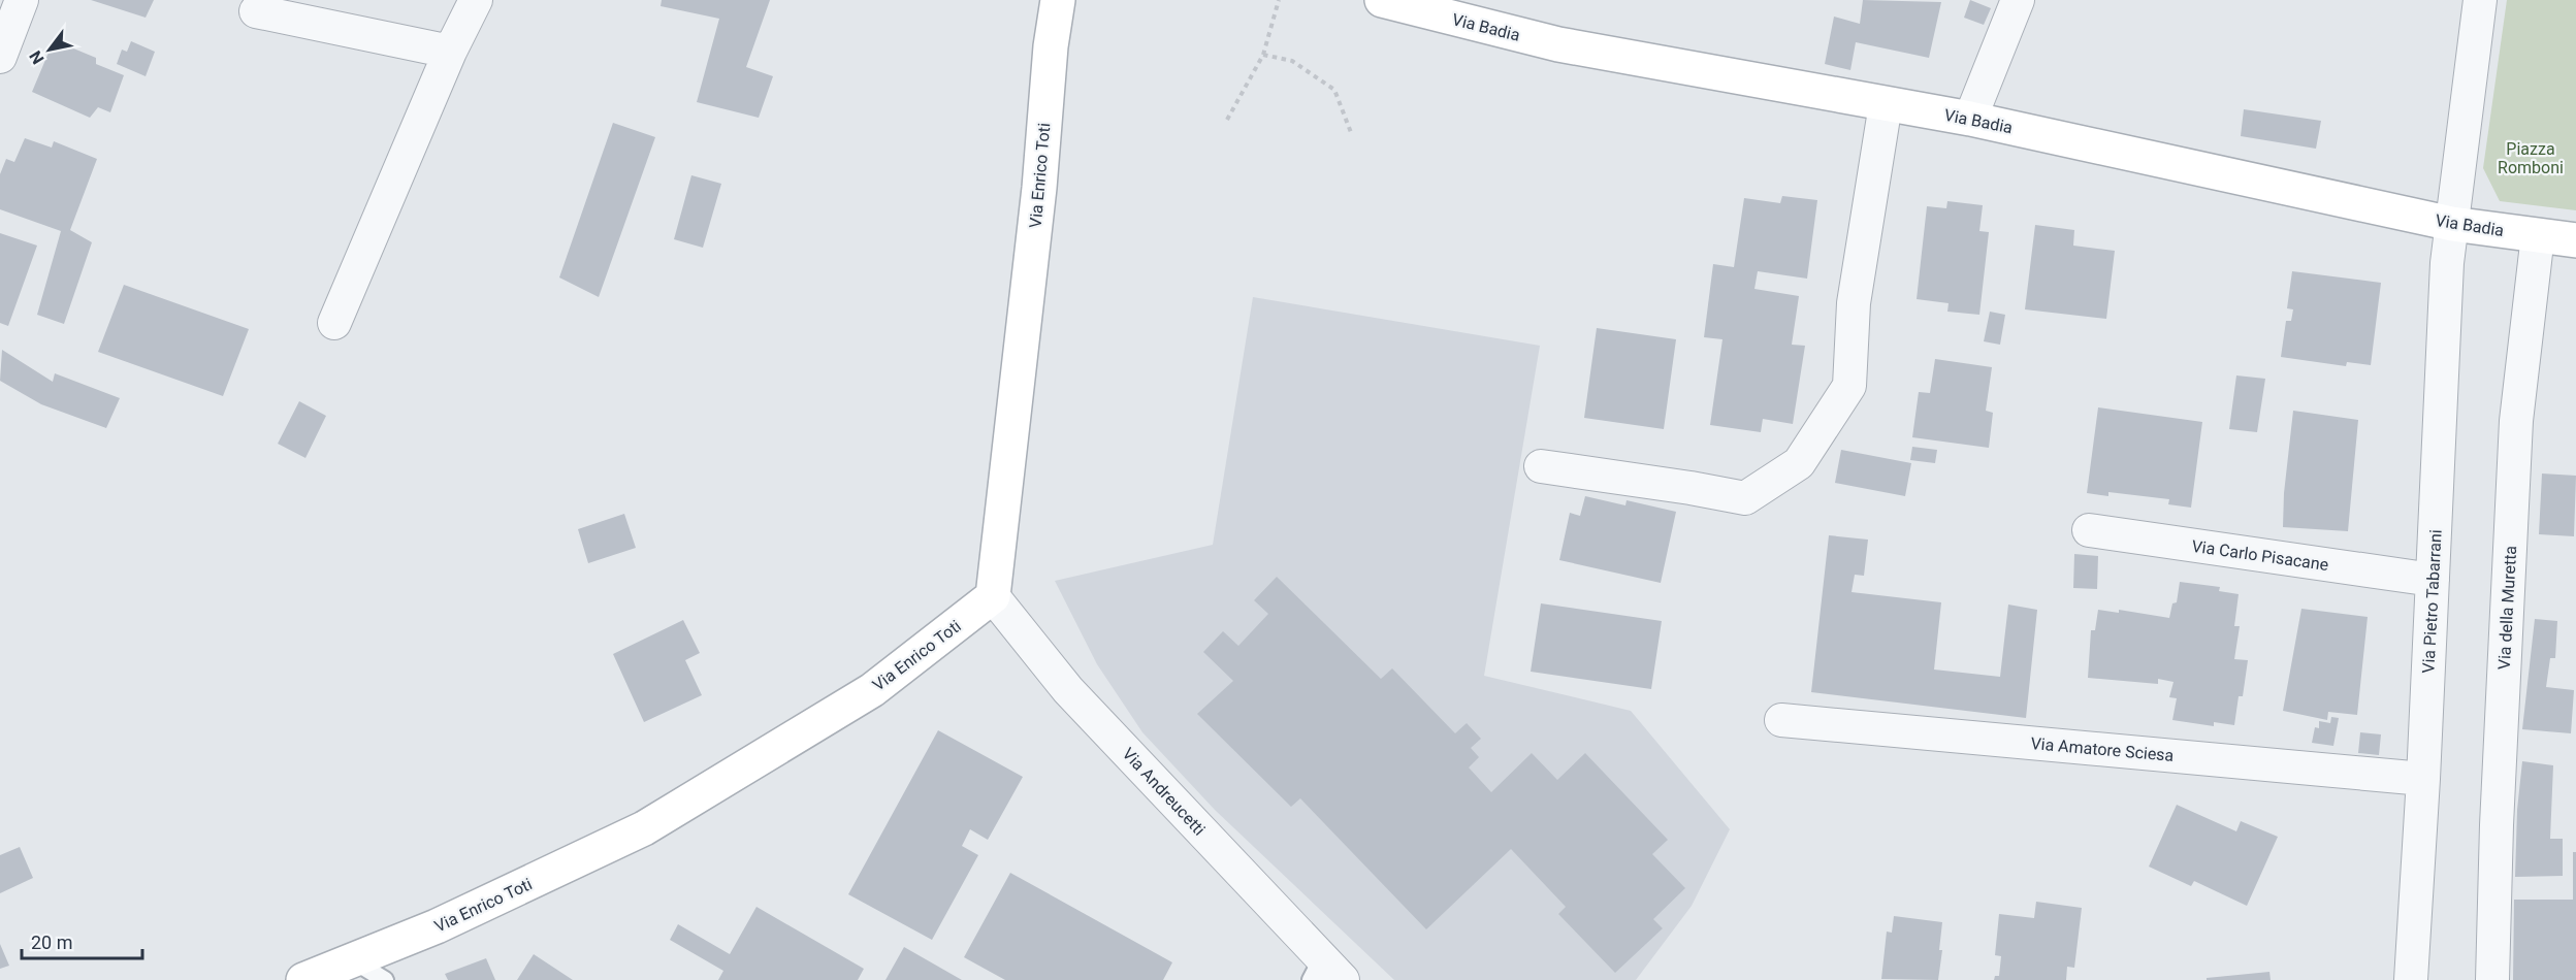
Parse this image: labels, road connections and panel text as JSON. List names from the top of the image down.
{
  "streets": {
    "street": [
      "Via Badia",
      "Via Enrico Toti",
      "Via Carlo Pisacane",
      "Via Pietro Tabarrani",
      "Via della Muretta",
      "Via Amatore Sciesa",
      "Via Andreucetti"
    ]
  },
  "crossings": [
    ["Via Badia", "Via Pietro Tabarrani"],
    ["Via Badia", "Via della Muretta"],
    ["Via Enrico Toti", "Via Andreucetti"],
    ["Via Carlo Pisacane", "Via Pietro Tabarrani"],
    ["Via Pietro Tabarrani", "Via Amatore Sciesa"]
  ],
  "parks": ["Piazza Romboni"],
  "scale_bar": "20 m",
  "north": "bottom left"
}
